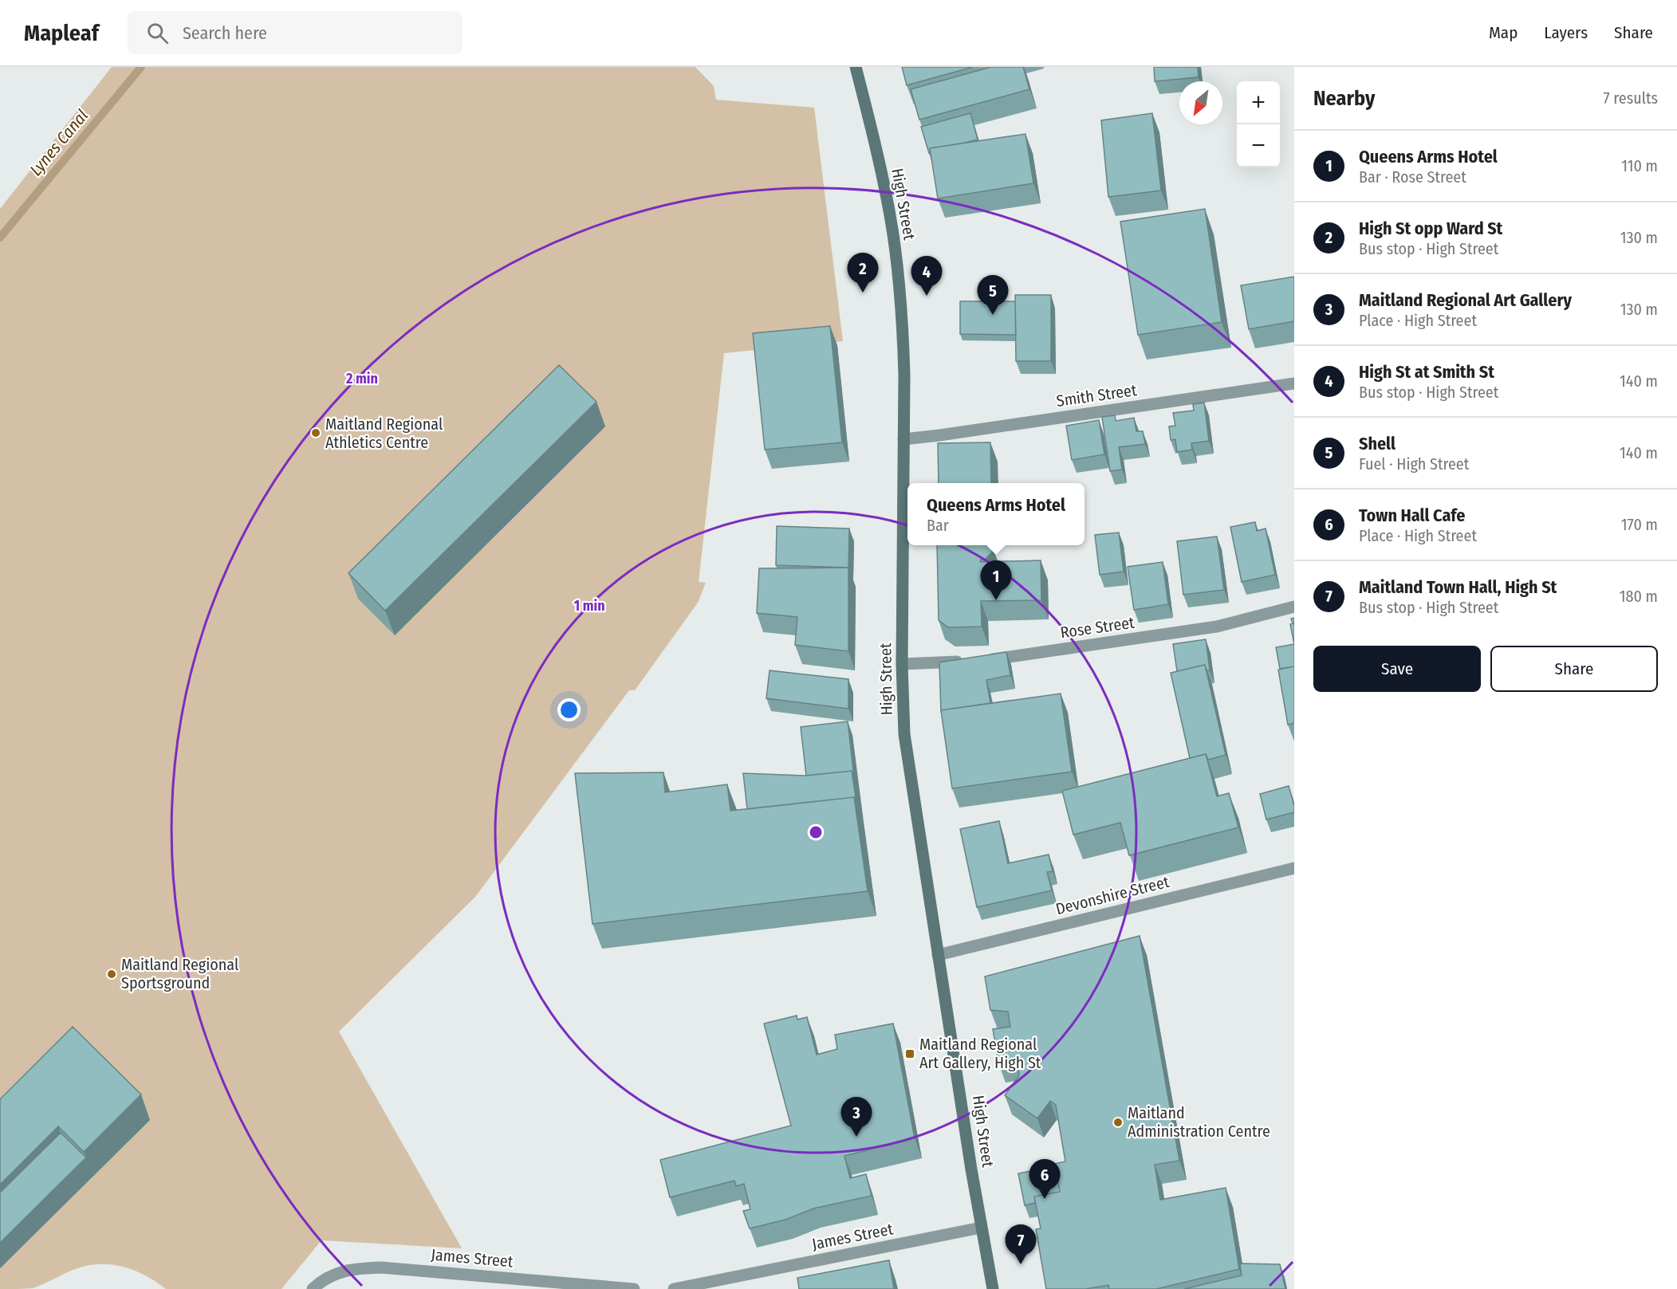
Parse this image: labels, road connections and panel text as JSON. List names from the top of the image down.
{
  "streets": {
    "main road": ["High Street"],
    "street": [
      "Smith Street",
      "Rose Street",
      "Devonshire Street",
      "James Street"
    ]
  },
  "crossings": [
    ["High Street", "Smith Street"],
    ["High Street", "Devonshire Street"],
    ["High Street", "James Street"]
  ],
  "water": ["Lynes Canal"],
  "places": {
    "other": ["Maitland Regional Athletics Centre", "Maitland Regional Sportsground", "Maitland Administration Centre"],
    "transit": ["Maitland Regional Art Gallery, High St"]
  },
  "north": "bottom left",
  "page": {
    "header": "Mapleaf",
    "search": "Search here",
    "nav": ["Map", "Layers", "Share"],
    "heading": ["Nearby", "7 results"],
    "map_buttons": ["+", "−"],
    "list": [
      {
        "mark": "1",
        "name": "Queens Arms Hotel",
        "note": "Bar · Rose Street",
        "value": "110 m"
      },
      {
        "mark": "2",
        "name": "High St opp Ward St",
        "note": "Bus stop · High Street",
        "value": "130 m"
      },
      {
        "mark": "3",
        "name": "Maitland Regional Art Gallery",
        "note": "Place · High Street",
        "value": "130 m"
      },
      {
        "mark": "4",
        "name": "High St at Smith St",
        "note": "Bus stop · High Street",
        "value": "140 m"
      },
      {
        "mark": "5",
        "name": "Shell",
        "note": "Fuel · High Street",
        "value": "140 m"
      },
      {
        "mark": "6",
        "name": "Town Hall Cafe",
        "note": "Place · High Street",
        "value": "170 m"
      },
      {
        "mark": "7",
        "name": "Maitland Town Hall, High St",
        "note": "Bus stop · High Street",
        "value": "180 m"
      }
    ],
    "pins": [
      "2",
      "4",
      "5",
      "1",
      "3",
      "6",
      "7"
    ],
    "popup": ["Queens Arms Hotel", "Bar"],
    "buttons": ["Save", "Share"]
  },
  "rings": ["2 min", "1 min"]
}
